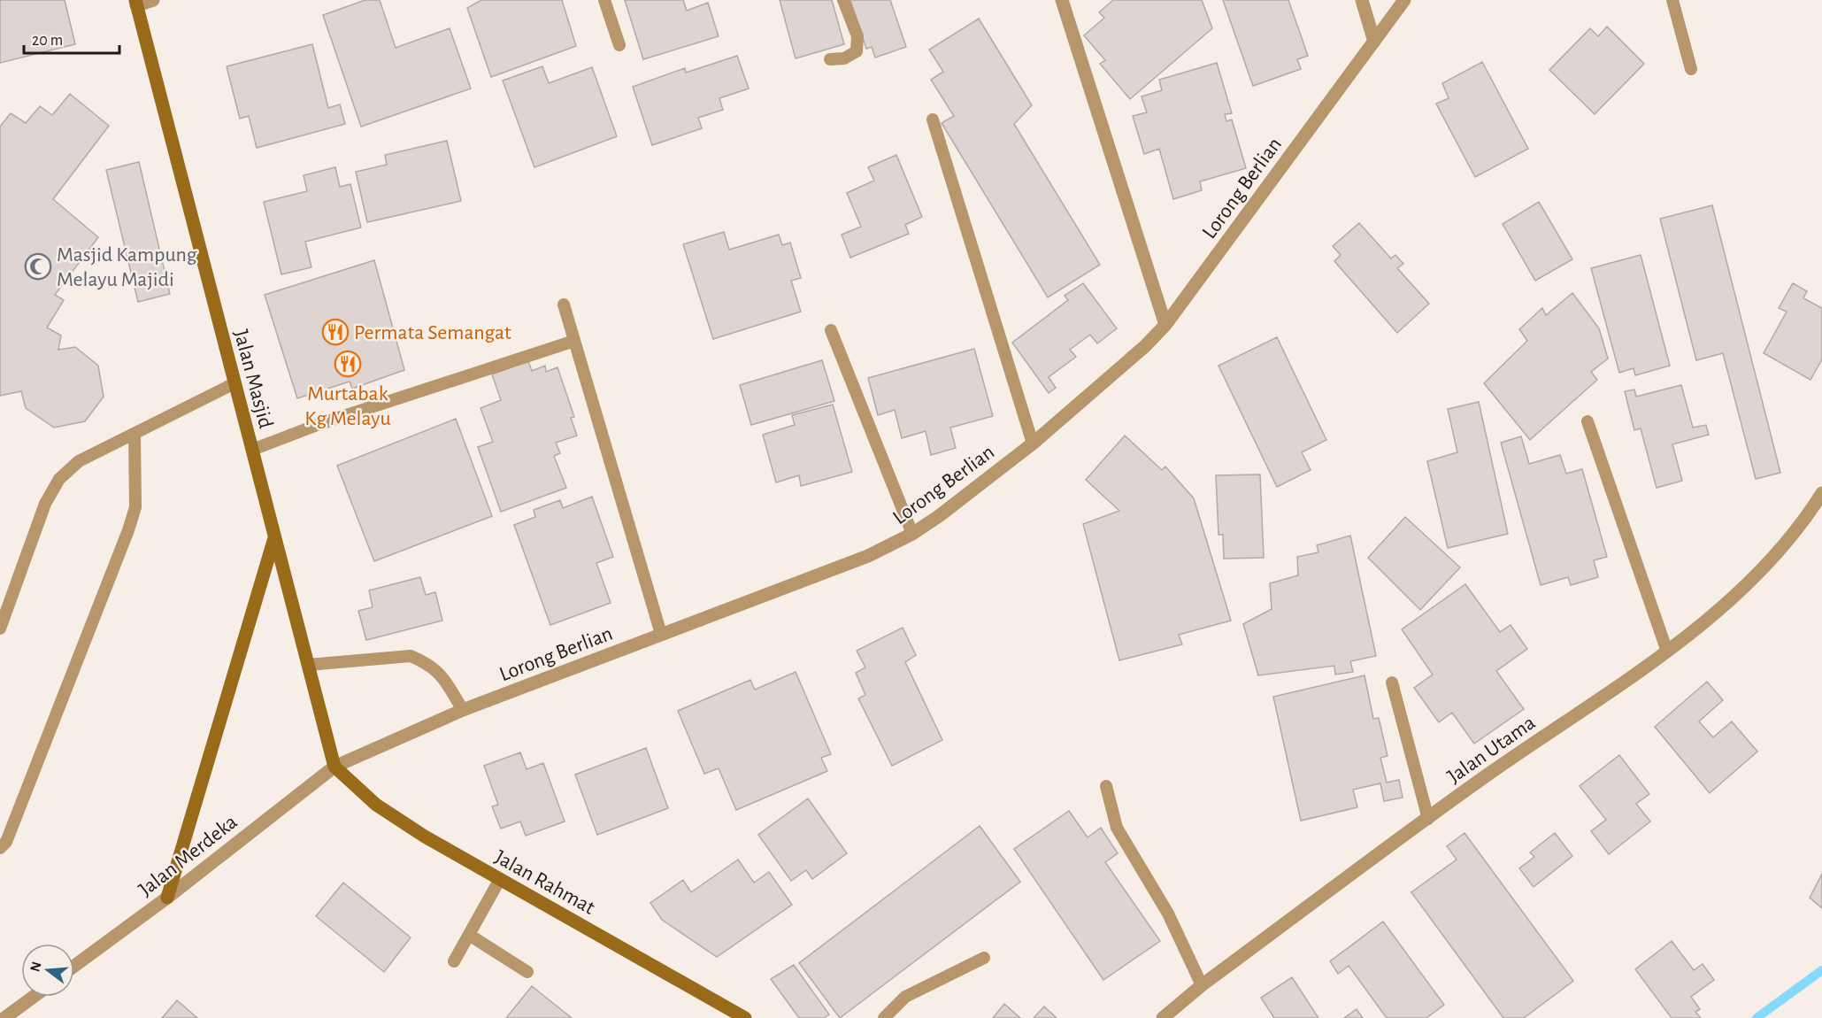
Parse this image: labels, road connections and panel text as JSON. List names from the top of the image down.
{
  "streets": {
    "main road": ["Jalan Masjid", "Jalan Rahmat"],
    "street": ["Lorong Berlian", "Jalan Utama", "Jalan Merdeka"]
  },
  "crossings": [
    ["Lorong Berlian", "Jalan Masjid"],
    ["Lorong Berlian", "Jalan Merdeka"],
    ["Lorong Berlian", "Jalan Rahmat"],
    ["Jalan Masjid", "Jalan Merdeka"],
    ["Jalan Masjid", "Jalan Rahmat"],
    ["Jalan Merdeka", "Jalan Rahmat"]
  ],
  "places": {
    "mosque": ["Masjid Kampung Melayu Majidi"],
    "restaurant": ["Permata Semangat", "Murtabak Kg Melayu"]
  },
  "scale_bar": "20 m",
  "north": "left"
}
